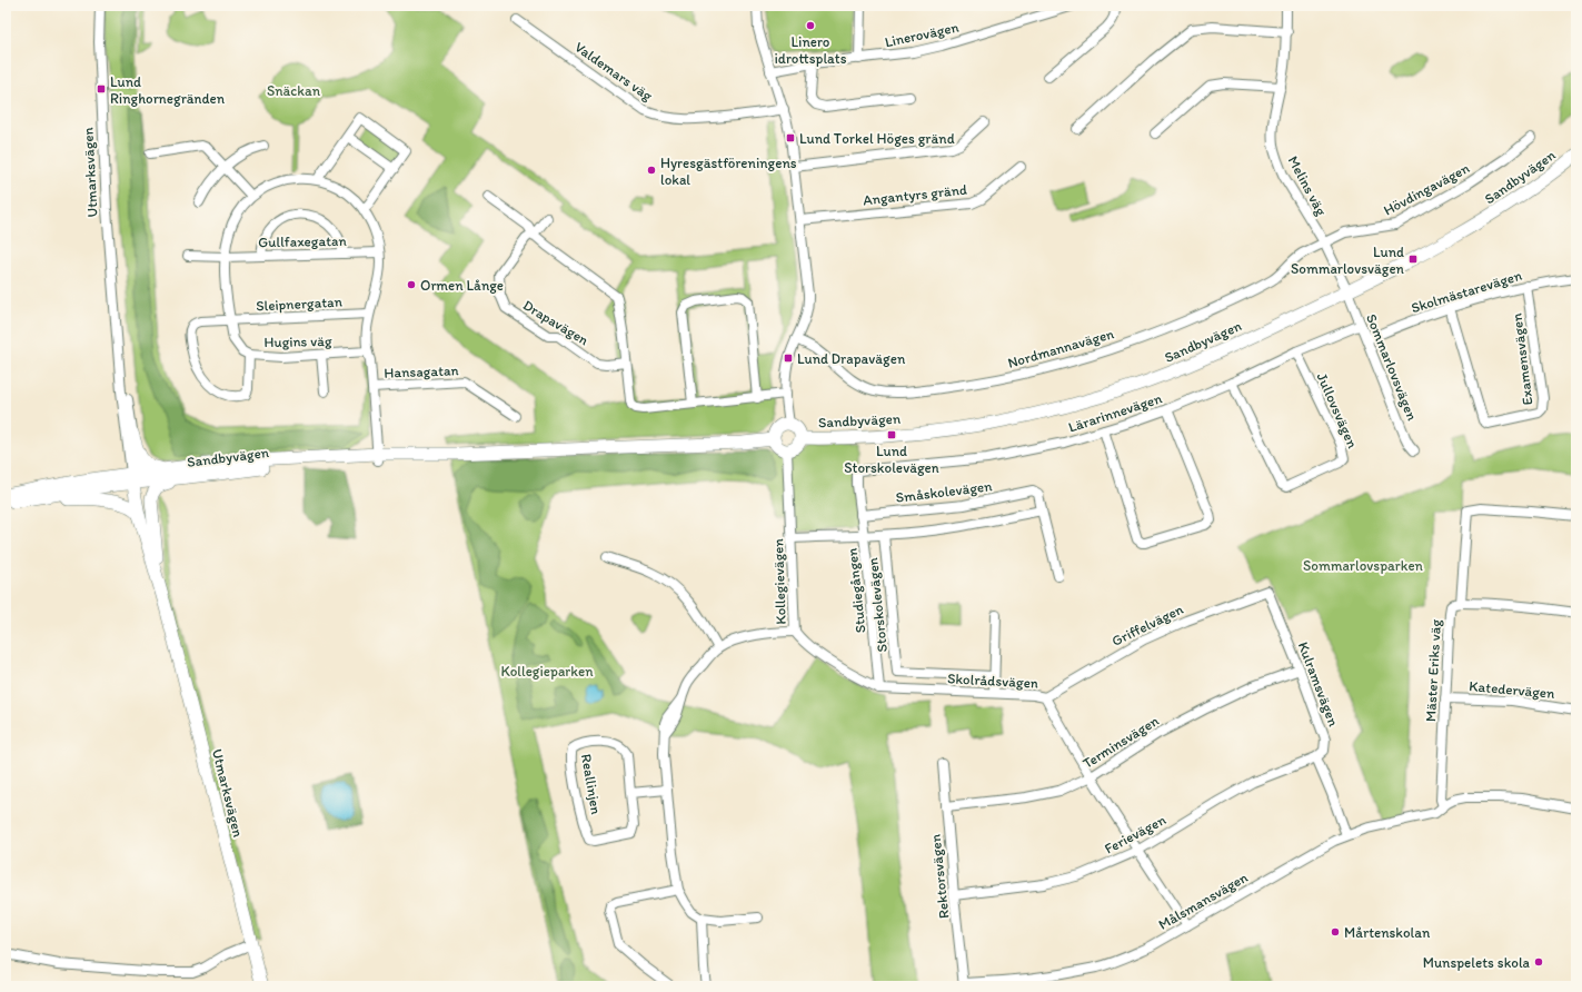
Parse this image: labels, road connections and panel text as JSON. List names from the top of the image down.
{
  "streets": {
    "main road": ["Utmarksvägen", "Sandbyvägen"],
    "street": [
      "Linerovägen",
      "Valdemars väg",
      "Melins väg",
      "Hövdingavägen",
      "Angantyrs gränd",
      "Gullfaxegatan",
      "Skolmästarevägen",
      "Sleipnergatan",
      "Drapavägen",
      "Hugins väg",
      "Nordmannavägen",
      "Examensvägen",
      "Sommarlovsvägen",
      "Hansagatan",
      "Jullovsvägen",
      "Lärarinnevägen",
      "Småskolevägen",
      "Kollegievägen",
      "Studiegången",
      "Storskolevägen",
      "Griffelvägen",
      "Mäster Eriks väg",
      "Skolrådsvägen",
      "Kulramsvägen",
      "Katedervägen",
      "Terminsvägen",
      "Reallinjen",
      "Ferievägen",
      "Rektorsvägen",
      "Målsmansvägen"
    ]
  },
  "crossings": [
    ["Utmarksvägen", "Sandbyvägen"],
    ["Sandbyvägen", "Melins väg"],
    ["Sandbyvägen", "Hugins väg"],
    ["Sandbyvägen", "Sommarlovsvägen"],
    ["Sandbyvägen", "Kollegievägen"],
    ["Melins väg", "Hövdingavägen"],
    ["Melins väg", "Nordmannavägen"],
    ["Melins väg", "Sommarlovsvägen"],
    ["Hövdingavägen", "Nordmannavägen"],
    ["Gullfaxegatan", "Hugins väg"],
    ["Skolmästarevägen", "Examensvägen"],
    ["Skolmästarevägen", "Sommarlovsvägen"],
    ["Sleipnergatan", "Hugins väg"],
    ["Hugins väg", "Hansagatan"],
    ["Sommarlovsvägen", "Lärarinnevägen"],
    ["Jullovsvägen", "Lärarinnevägen"],
    ["Lärarinnevägen", "Småskolevägen"],
    ["Kollegievägen", "Studiegången"],
    ["Kollegievägen", "Skolrådsvägen"],
    ["Studiegången", "Skolrådsvägen"],
    ["Storskolevägen", "Skolrådsvägen"],
    ["Griffelvägen", "Skolrådsvägen"],
    ["Griffelvägen", "Kulramsvägen"],
    ["Mäster Eriks väg", "Katedervägen"],
    ["Mäster Eriks väg", "Målsmansvägen"],
    ["Skolrådsvägen", "Terminsvägen"],
    ["Skolrådsvägen", "Ferievägen"],
    ["Skolrådsvägen", "Målsmansvägen"],
    ["Kulramsvägen", "Terminsvägen"],
    ["Kulramsvägen", "Ferievägen"],
    ["Terminsvägen", "Rektorsvägen"],
    ["Ferievägen", "Rektorsvägen"],
    ["Rektorsvägen", "Målsmansvägen"]
  ],
  "parks": ["Snäckan", "Sommarlovsparken", "Kollegieparken"],
  "places": {
    "other": [
      "Linero idrottsplats",
      "Hyresgästföreningens lokal",
      "Ormen Långe",
      "Mårtenskolan",
      "Munspelets skola"
    ],
    "transit": [
      "Lund Ringhornegränden",
      "Lund Torkel Höges gränd",
      "Lund Sommarlovsvägen",
      "Lund Drapavägen",
      "Lund Storskolevägen"
    ]
  }
}
